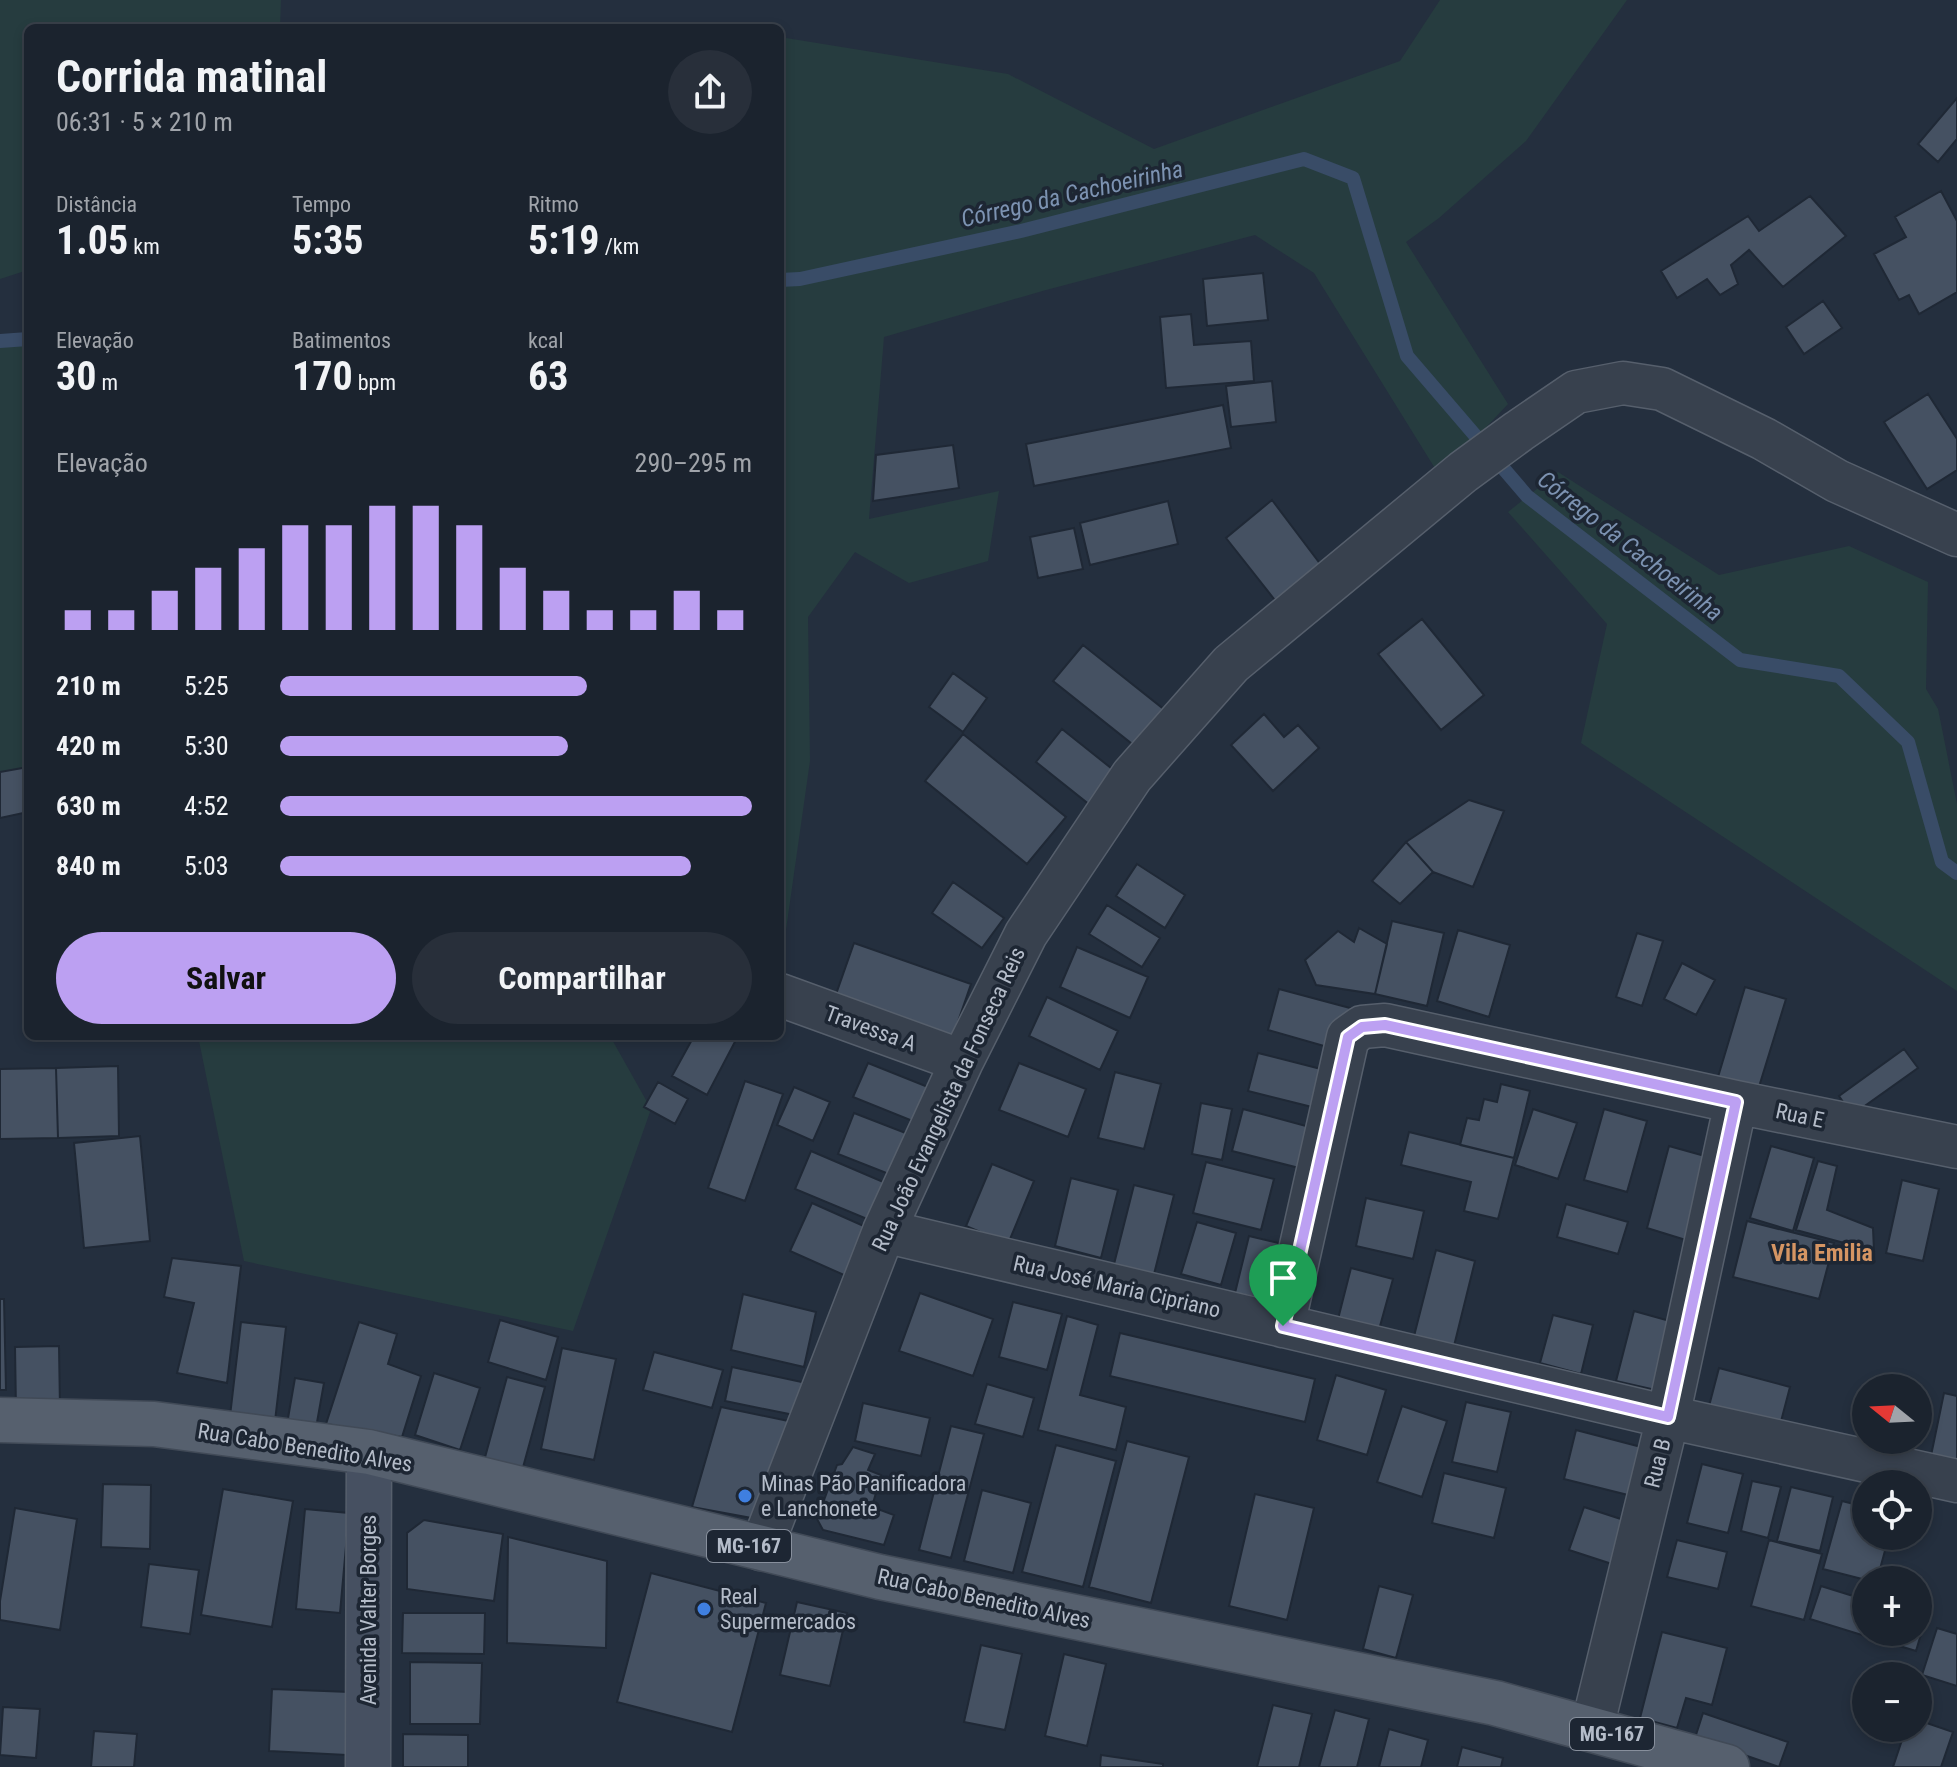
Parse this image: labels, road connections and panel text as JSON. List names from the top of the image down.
{
  "streets": {
    "main road": ["Rua Cabo Benedito Alves", "MG-167"],
    "street": [
      "Travessa A",
      "Rua João Evangelista da Fonseca Reis",
      "Rua E",
      "Rua José Maria Cipriano",
      "Rua B",
      "Avenida Valter Borges"
    ]
  },
  "crossings": [
    ["Travessa A", "Rua João Evangelista da Fonseca Reis"],
    ["Rua João Evangelista da Fonseca Reis", "Rua José Maria Cipriano"],
    ["Rua João Evangelista da Fonseca Reis", "Rua Cabo Benedito Alves"],
    ["Rua E", "Rua José Maria Cipriano"],
    ["Rua E", "Rua B"],
    ["Rua José Maria Cipriano", "Rua B"],
    ["Rua Cabo Benedito Alves", "Rua B"],
    ["Rua Cabo Benedito Alves", "Avenida Valter Borges"]
  ],
  "districts": ["Vila Emilia"],
  "water": ["Córrego da Cachoeirinha"],
  "places": ["Minas Pão Panificadora e Lanchonete", "Real Supermercados"],
  "north": "left",
  "page": {
    "heading": ["Corrida matinal", "06:31 · 5 × 210 m"],
    "stats": [
      ["Distância", "1.05 km"],
      ["Tempo", "5:35"],
      ["Ritmo", "5:19 /km"],
      ["Elevação", "30 m"],
      ["Batimentos", "170 bpm"],
      ["kcal", "63"]
    ],
    "chart": ["Elevação", "290–295 m"],
    "list": [
      {
        "name": "210 m",
        "note": "5:25"
      },
      {
        "name": "420 m",
        "note": "5:30"
      },
      {
        "name": "630 m",
        "note": "4:52"
      },
      {
        "name": "840 m",
        "note": "5:03"
      }
    ],
    "buttons": ["Salvar", "Compartilhar"],
    "map_buttons": ["+", "−"]
  }
}
